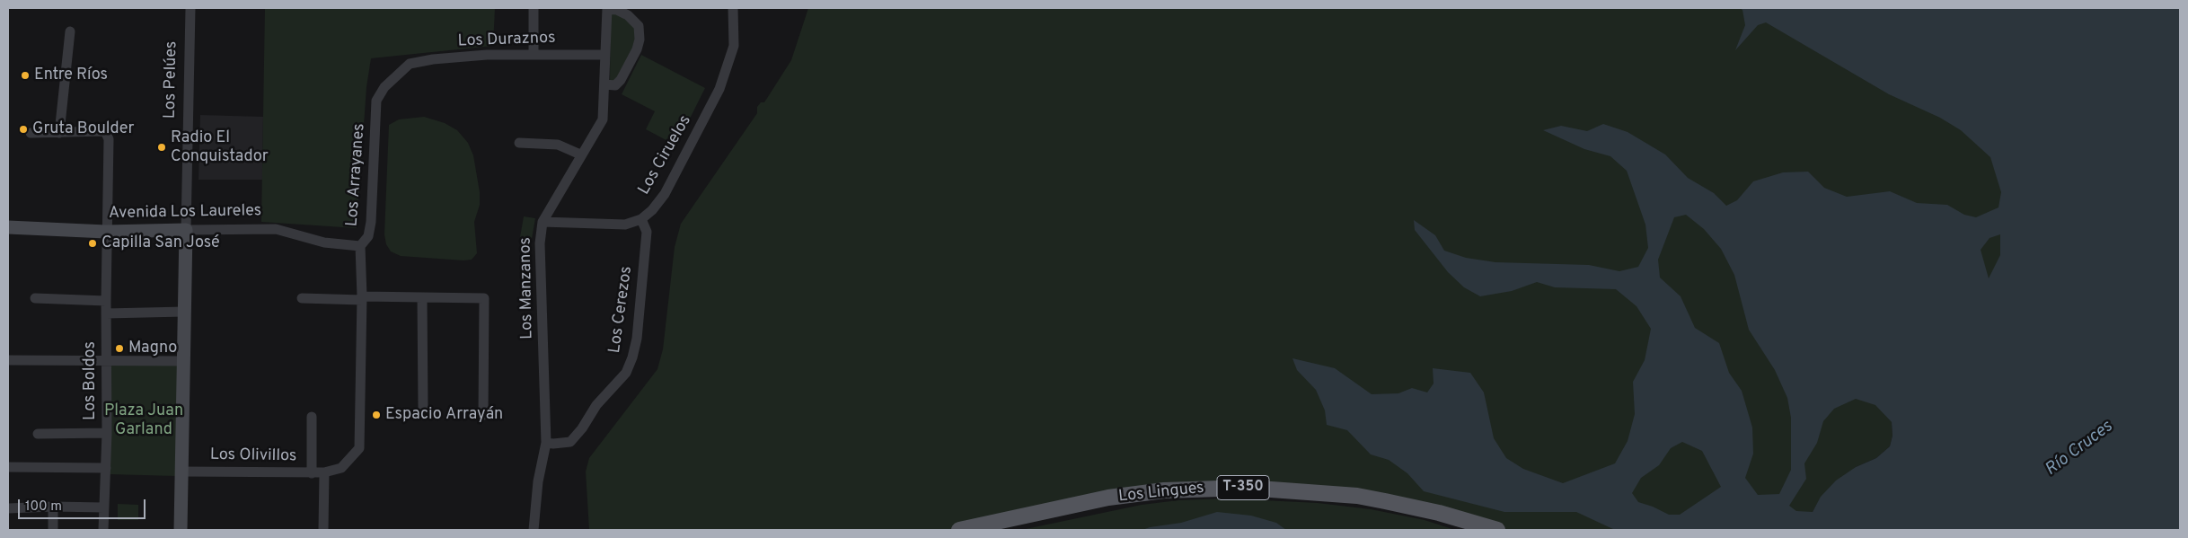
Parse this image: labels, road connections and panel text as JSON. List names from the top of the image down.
{
  "streets": {
    "main road": ["T-350", "Los Lingues"],
    "street": [
      "Los Duraznos",
      "Los Pelúes",
      "Los Ciruelos",
      "Los Arrayanes",
      "Avenida Los Laureles",
      "Los Manzanos",
      "Los Cerezos",
      "Los Boldos",
      "Los Olivillos"
    ]
  },
  "crossings": [
    ["Los Duraznos", "Los Arrayanes"],
    ["Los Duraznos", "Los Manzanos"],
    ["Los Pelúes", "Avenida Los Laureles"],
    ["Los Pelúes", "Los Olivillos"],
    ["Los Ciruelos", "Los Manzanos"],
    ["Los Ciruelos", "Los Cerezos"],
    ["Los Arrayanes", "Avenida Los Laureles"],
    ["Los Arrayanes", "Los Olivillos"],
    ["Avenida Los Laureles", "Los Boldos"],
    ["Los Manzanos", "Los Cerezos"]
  ],
  "water": ["Río Cruces"],
  "parks": ["Plaza Juan Garland"],
  "places": [
    "Entre Ríos",
    "Gruta Boulder",
    "Radio El Conquistador",
    "Capilla San José",
    "Magno",
    "Espacio Arrayán"
  ],
  "scale_bar": "100 m"
}
